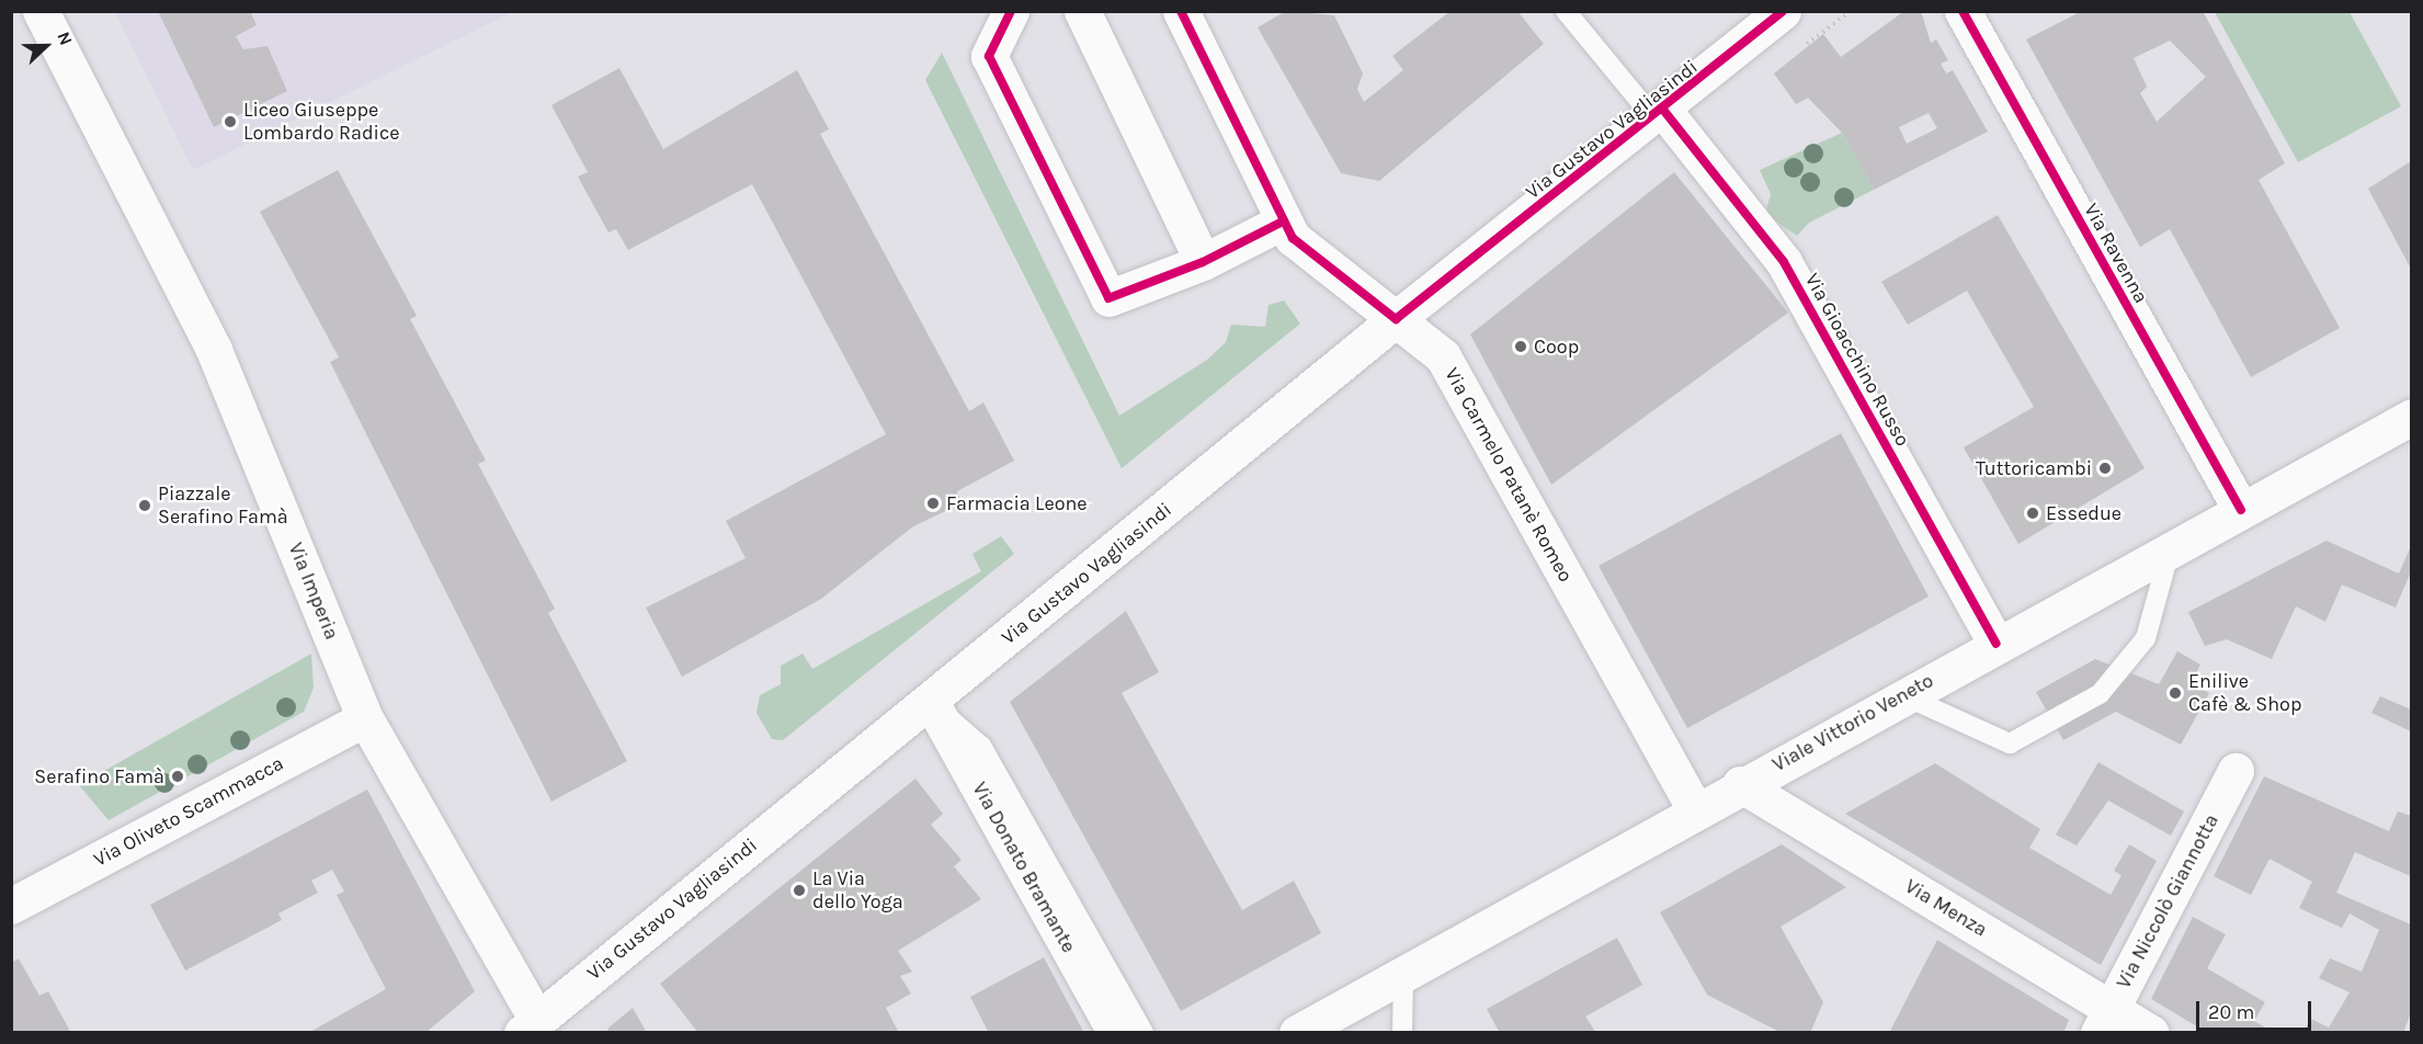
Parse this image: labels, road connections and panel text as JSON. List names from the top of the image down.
{
  "streets": {
    "main road": [
      "Via Gustavo Vagliasindi",
      "Via Ravenna",
      "Via Gioacchino Russo",
      "Via Carmelo Patanè Romeo",
      "Via Imperia",
      "Viale Vittorio Veneto",
      "Via Oliveto Scammacca",
      "Via Donato Bramante",
      "Via Niccolò Giannotta",
      "Via Menza"
    ]
  },
  "crossings": [
    ["Via Gustavo Vagliasindi", "Via Gioacchino Russo"],
    ["Via Gustavo Vagliasindi", "Via Carmelo Patanè Romeo"],
    ["Via Gustavo Vagliasindi", "Via Imperia"],
    ["Via Gustavo Vagliasindi", "Via Donato Bramante"],
    ["Via Ravenna", "Viale Vittorio Veneto"],
    ["Via Gioacchino Russo", "Viale Vittorio Veneto"],
    ["Via Carmelo Patanè Romeo", "Viale Vittorio Veneto"],
    ["Via Imperia", "Via Oliveto Scammacca"],
    ["Viale Vittorio Veneto", "Via Menza"],
    ["Via Niccolò Giannotta", "Via Menza"]
  ],
  "places": [
    "Liceo Giuseppe Lombardo Radice",
    "Coop",
    "Tuttoricambi",
    "Farmacia Leone",
    "Piazzale Serafino Famà",
    "Essedue",
    "Enilive Cafè & Shop",
    "Serafino Famà",
    "La Via dello Yoga"
  ],
  "scale_bar": "20 m",
  "north": "right"
}
